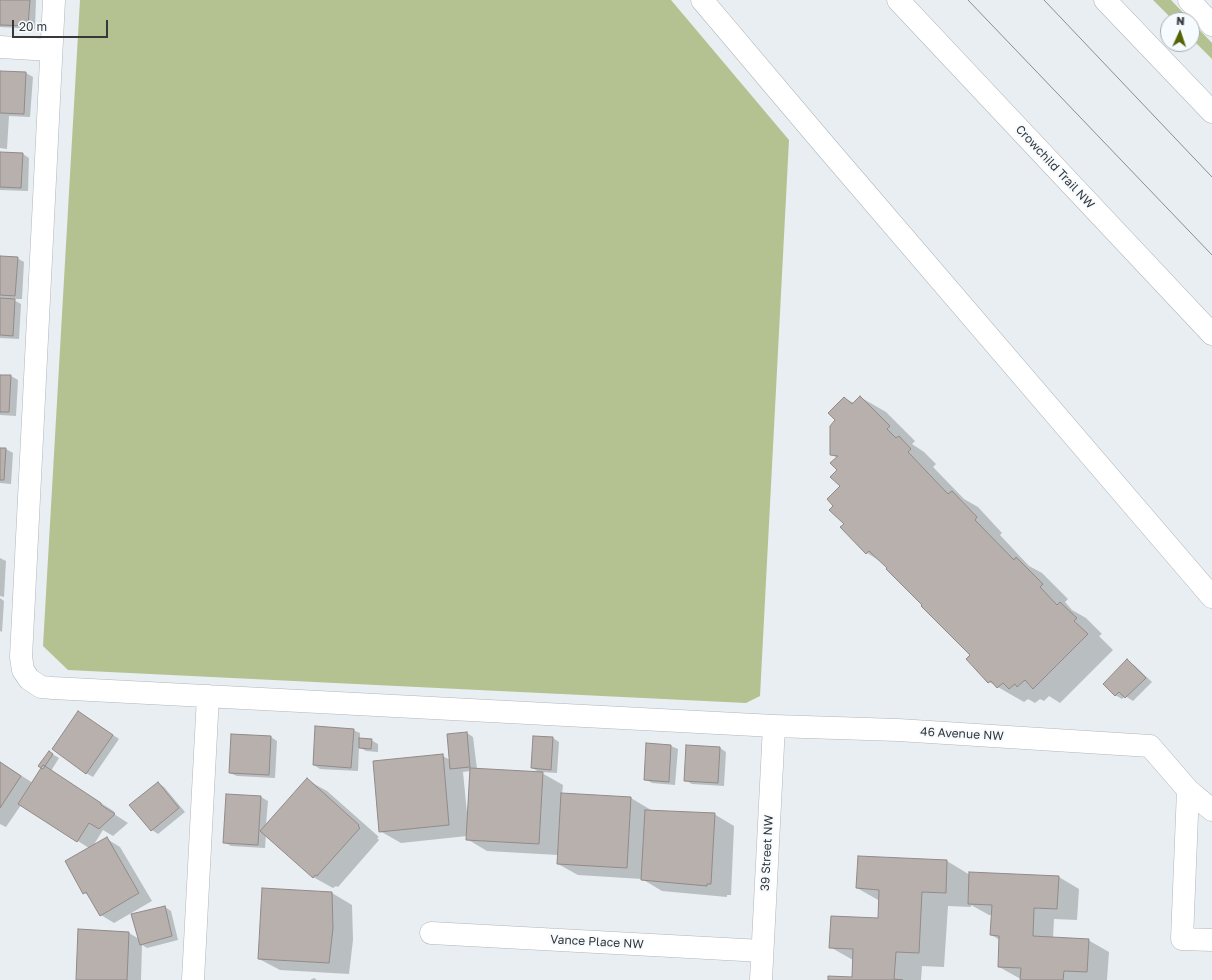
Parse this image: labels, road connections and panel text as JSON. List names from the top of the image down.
{
  "streets": {
    "main road": [
      "Crowchild Trail NW",
      "46 Avenue NW",
      "39 Street NW",
      "Vance Place NW"
    ]
  },
  "crossings": [
    ["46 Avenue NW", "39 Street NW"],
    ["39 Street NW", "Vance Place NW"]
  ],
  "scale_bar": "20 m",
  "north": "top"
}
